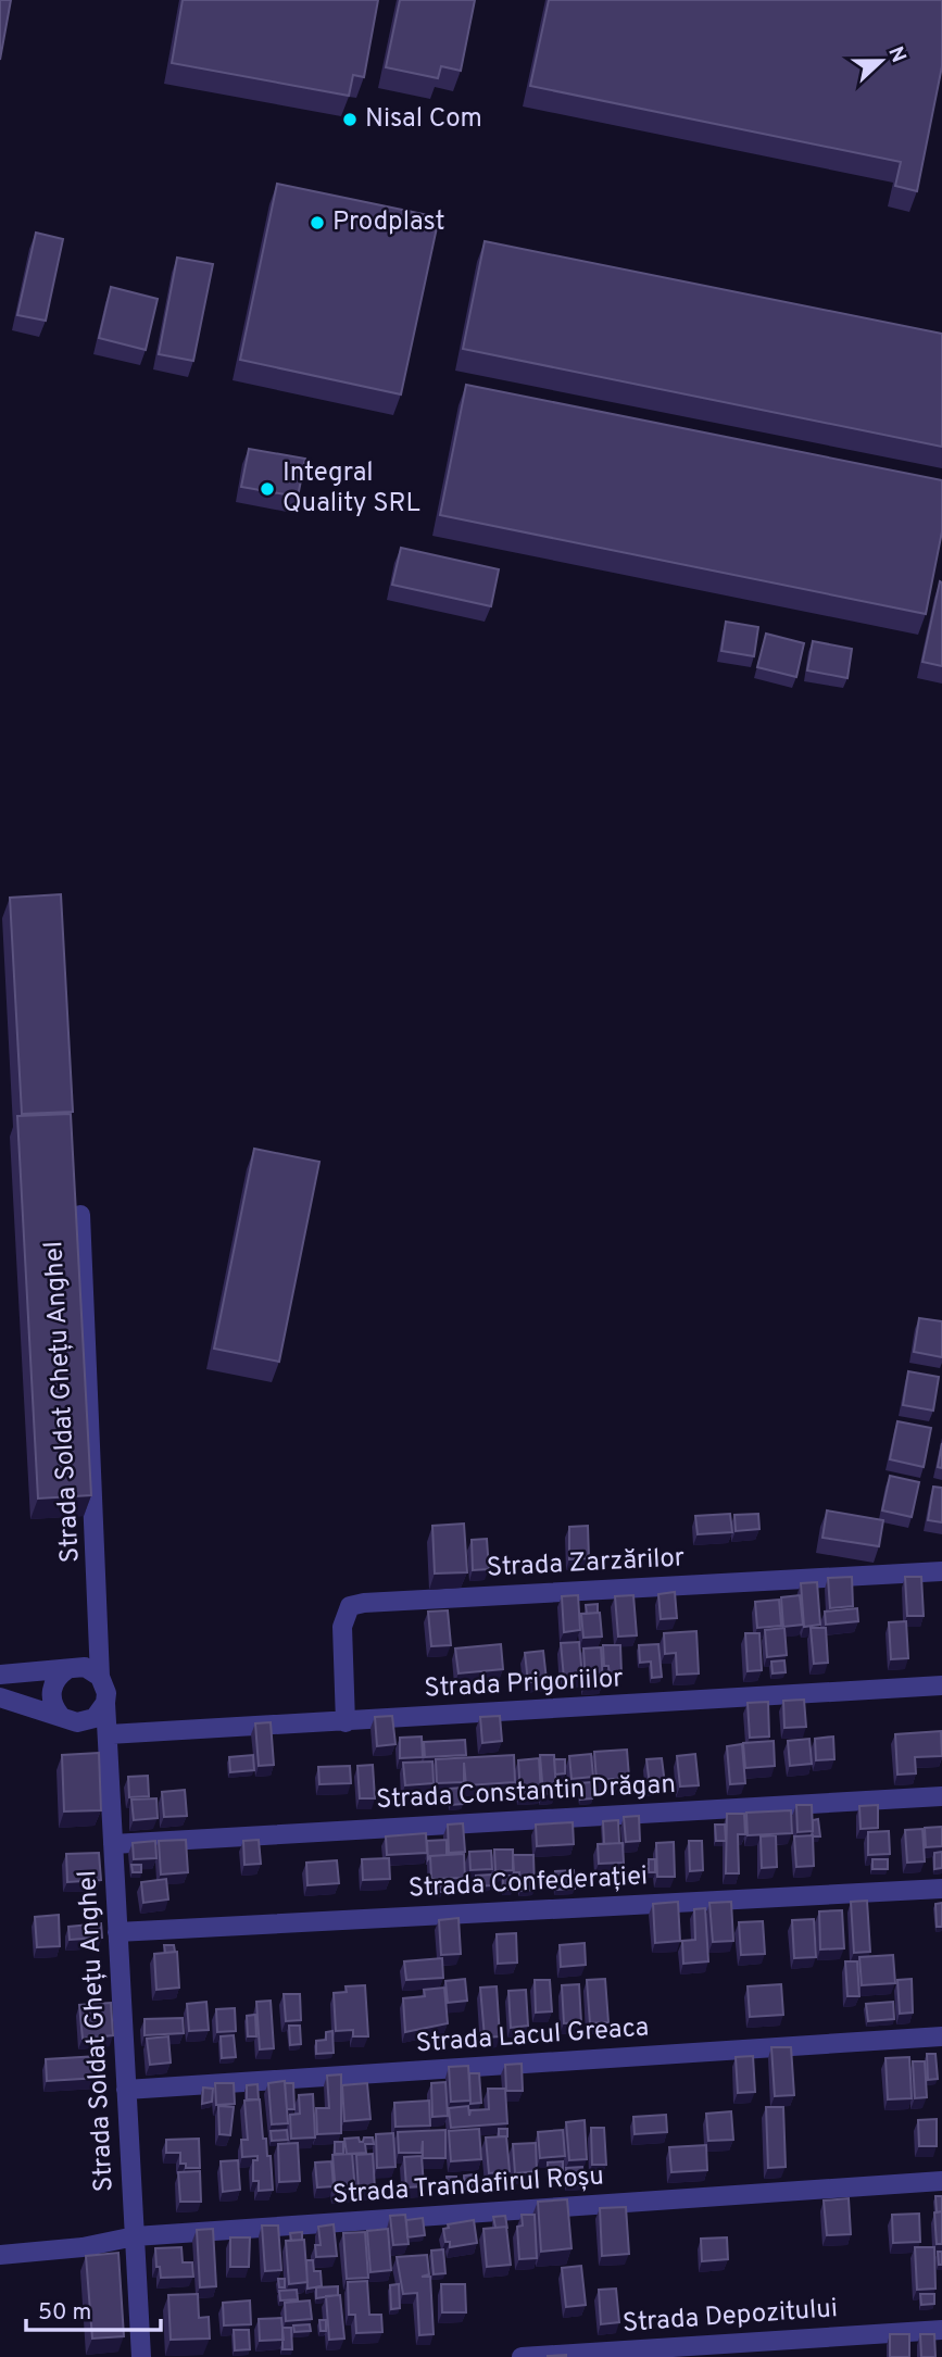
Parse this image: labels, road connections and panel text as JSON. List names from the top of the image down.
{
  "streets": {
    "street": [
      "Strada Soldat Ghețu Anghel",
      "Strada Zarzărilor",
      "Strada Prigoriilor",
      "Strada Constantin Drăgan",
      "Strada Confederației",
      "Strada Lacul Greaca",
      "Strada Trandafirul Roșu",
      "Strada Depozitului"
    ]
  },
  "crossings": [
    ["Strada Soldat Ghețu Anghel", "Strada Prigoriilor"],
    ["Strada Soldat Ghețu Anghel", "Strada Constantin Drăgan"],
    ["Strada Soldat Ghețu Anghel", "Strada Confederației"],
    ["Strada Soldat Ghețu Anghel", "Strada Lacul Greaca"],
    ["Strada Soldat Ghețu Anghel", "Strada Trandafirul Roșu"],
    ["Strada Zarzărilor", "Strada Prigoriilor"]
  ],
  "places": ["Nisal Com", "Prodplast", "Integral Quality SRL"],
  "scale_bar": "50 m",
  "north": "right"
}
